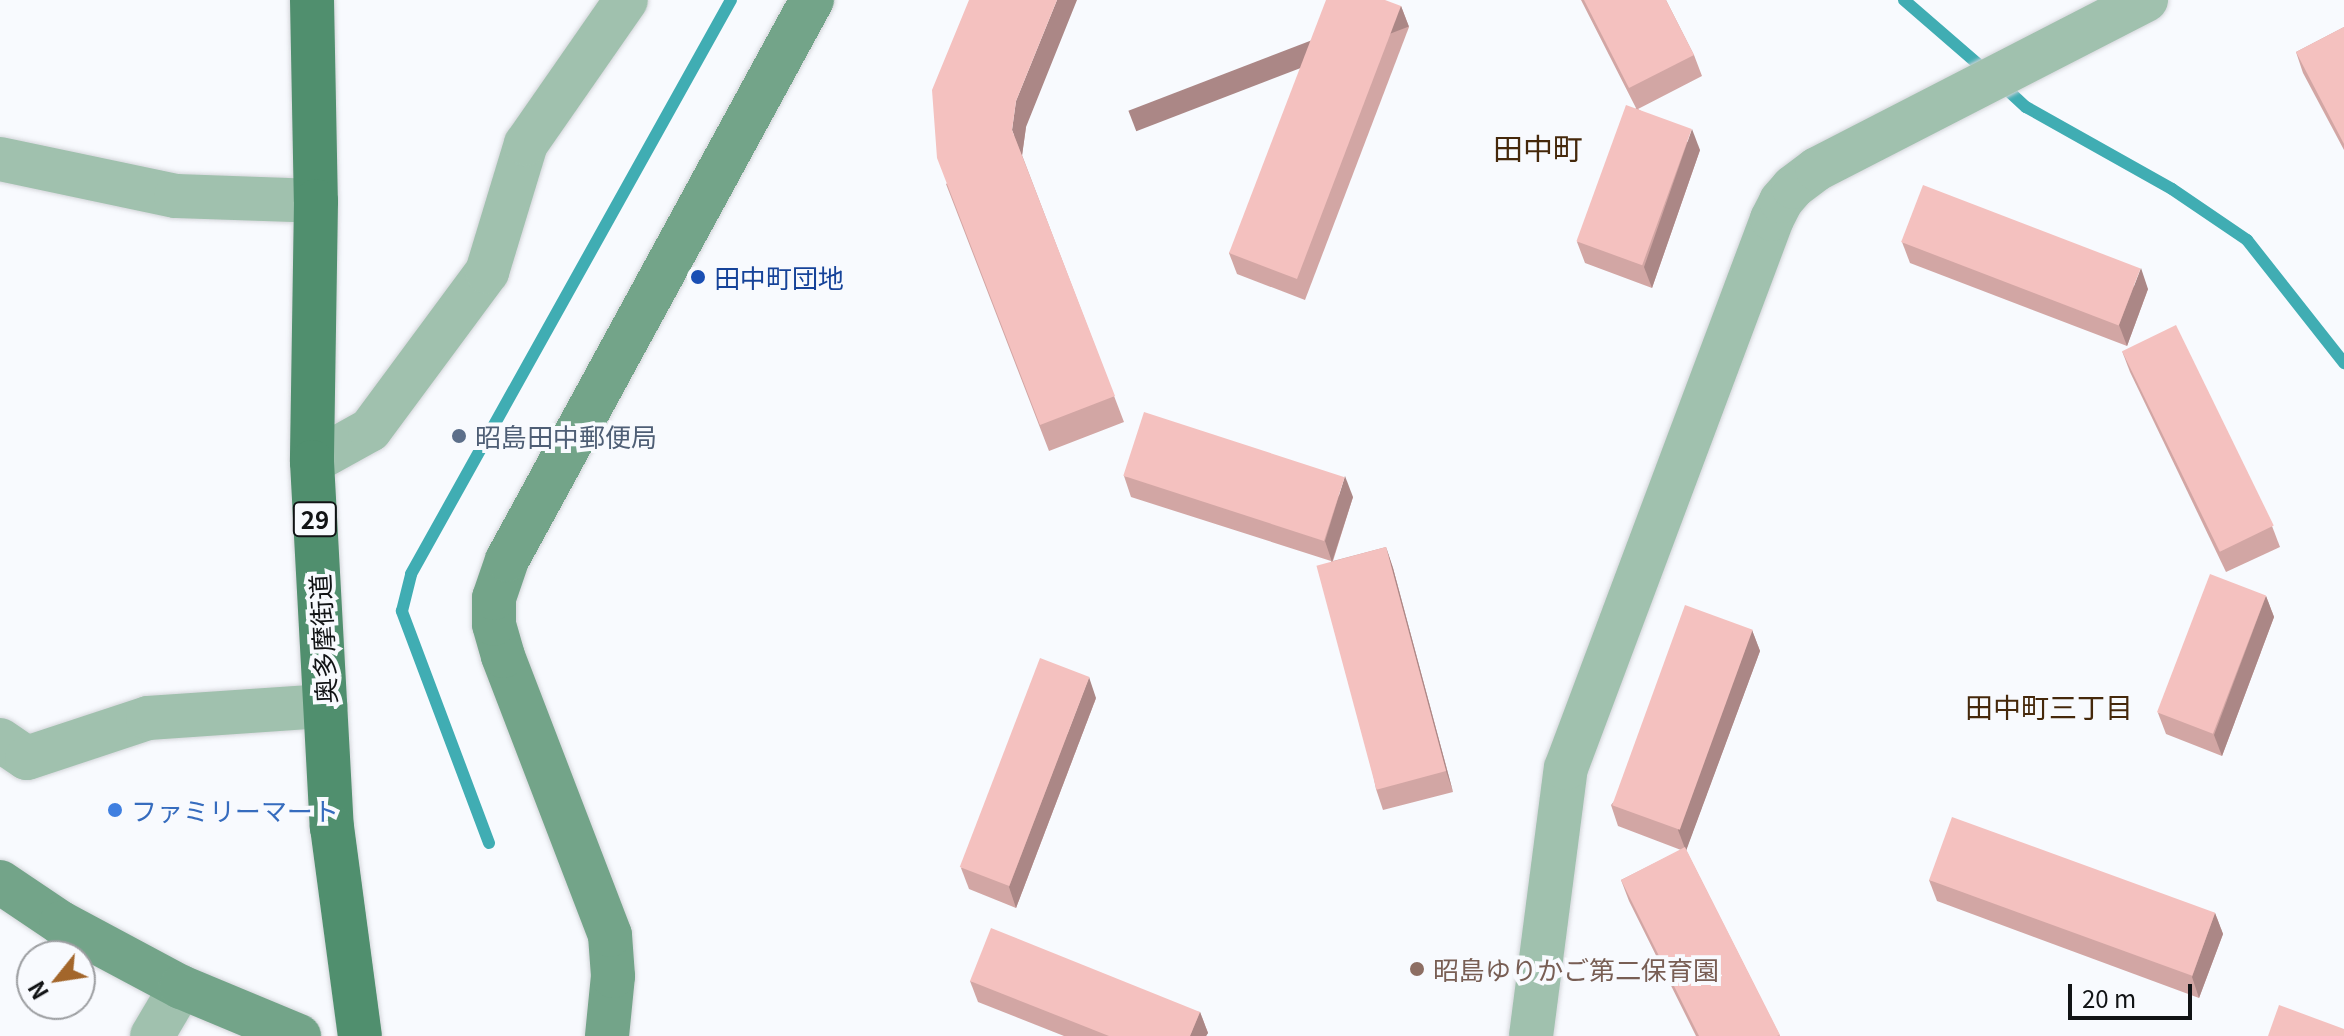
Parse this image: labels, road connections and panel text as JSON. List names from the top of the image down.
{
  "streets": {
    "main road": ["29", "奥多摩街道"]
  },
  "districts": ["田中町", "田中町三丁目"],
  "places": [
    "田中町団地",
    "昭島田中郵便局",
    "ファミリーマート",
    "昭島ゆりかご第二保育園"
  ],
  "scale_bar": "20 m",
  "north": "bottom left"
}
